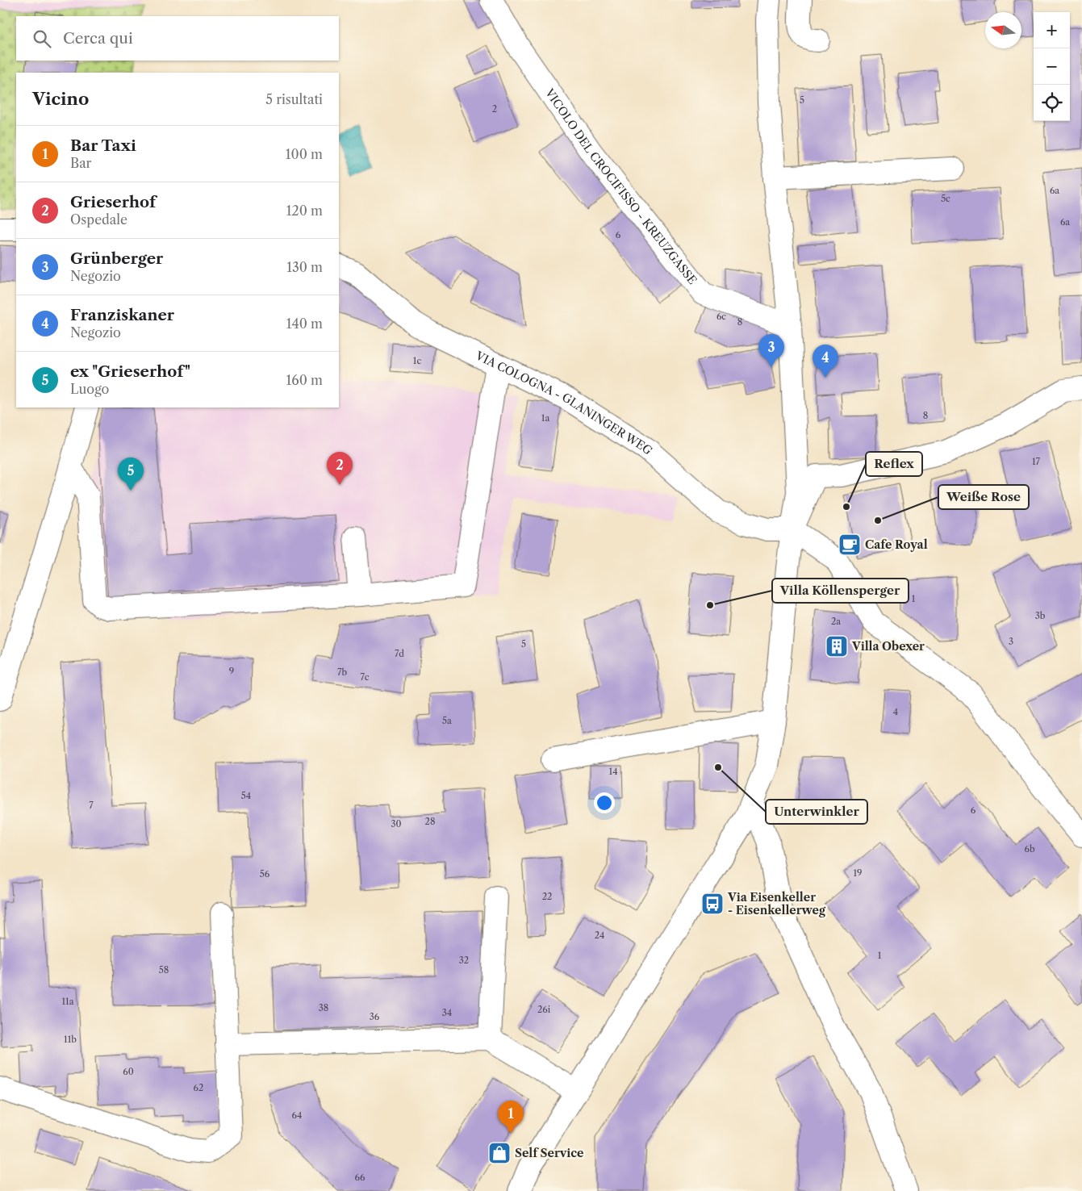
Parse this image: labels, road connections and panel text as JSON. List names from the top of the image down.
{
  "streets": {
    "street": ["VICOLO DEL CROCIFISSO - KREUZGASSE", "VIA COLOGNA - GLANINGER WEG"]
  },
  "places": {
    "other": [
      "Reflex",
      "Weiße Rose",
      "Villa Köllensperger",
      "Unterwinkler"
    ],
    "cafe": ["Cafe Royal"],
    "building": ["Villa Obexer"],
    "bus stop": ["Via Eisenkeller - Eisenkellerweg"],
    "shop": ["Self Service"]
  },
  "house_numbers": [
    "5",
    "2",
    "6a",
    "5c",
    "6a",
    "6",
    "6c",
    "8",
    "1c",
    "8",
    "1a",
    "17",
    "1",
    "3b",
    "2a",
    "3",
    "5",
    "7d",
    "9",
    "7b",
    "7c",
    "4",
    "5a",
    "14",
    "54",
    "7",
    "6",
    "28",
    "30",
    "6b",
    "19",
    "56",
    "22",
    "24",
    "1",
    "32",
    "58",
    "11a",
    "38",
    "26i",
    "34",
    "36",
    "11b",
    "60",
    "62",
    "64",
    "66"
  ],
  "north": "left",
  "page": {
    "map_buttons": ["+", "−"],
    "search": "Cerca qui",
    "heading": ["Vicino", "5 risultati"],
    "list": [
      {
        "mark": "1",
        "name": "Bar Taxi",
        "note": "Bar",
        "value": "100 m"
      },
      {
        "mark": "2",
        "name": "Grieserhof",
        "note": "Ospedale",
        "value": "120 m"
      },
      {
        "mark": "3",
        "name": "Grünberger",
        "note": "Negozio",
        "value": "130 m"
      },
      {
        "mark": "4",
        "name": "Franziskaner",
        "note": "Negozio",
        "value": "140 m"
      },
      {
        "mark": "5",
        "name": "ex \"Grieserhof\"",
        "note": "Luogo",
        "value": "160 m"
      }
    ],
    "pins": [
      "3",
      "4",
      "2",
      "5",
      "1"
    ]
  }
}
